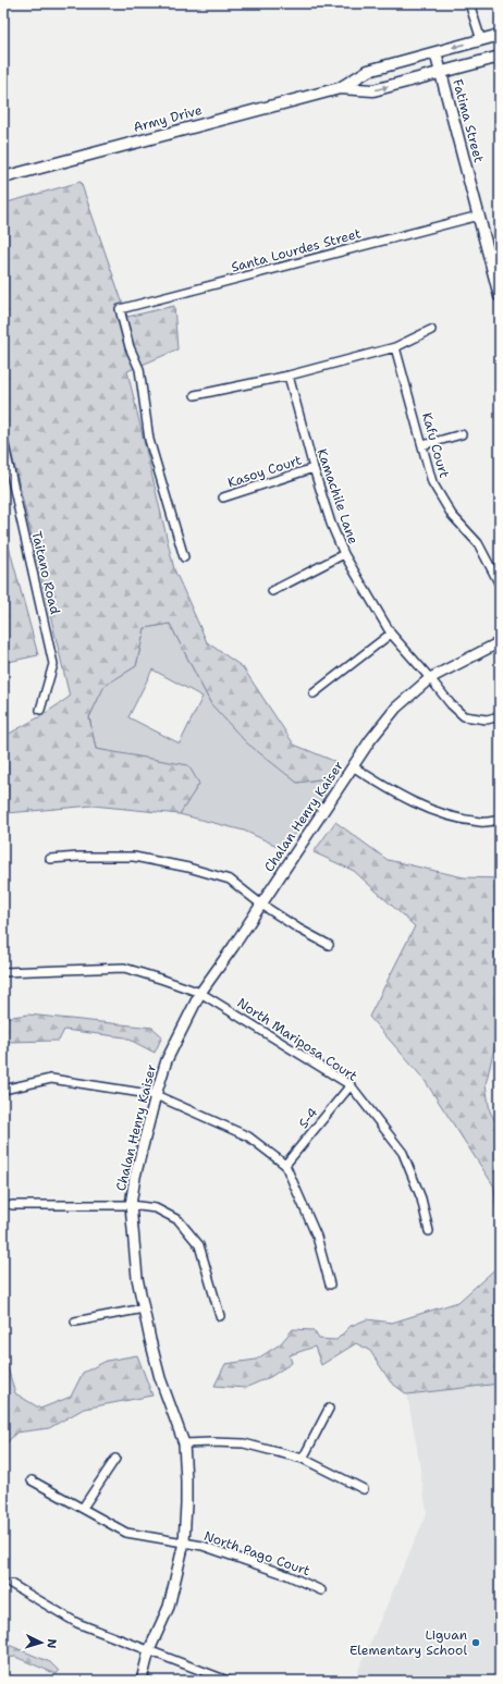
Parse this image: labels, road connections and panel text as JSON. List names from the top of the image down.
{
  "streets": {
    "main road": ["Army Drive", "Fatima Street"],
    "street": [
      "Santa Lourdes Street",
      "Kafu Court",
      "Kasoy Court",
      "Kamachile Lane",
      "Taitano Road",
      "Chalan Henry Kaiser",
      "North Mariposa Court",
      "S-4",
      "North Pago Court"
    ]
  },
  "crossings": [
    ["Army Drive", "Fatima Street"],
    ["Fatima Street", "Santa Lourdes Street"],
    ["Kasoy Court", "Kamachile Lane"],
    ["Kamachile Lane", "Chalan Henry Kaiser"],
    ["Chalan Henry Kaiser", "North Mariposa Court"],
    ["Chalan Henry Kaiser", "North Pago Court"],
    ["North Mariposa Court", "S-4"]
  ],
  "places": ["Liguan Elementary School"],
  "north": "right"
}
